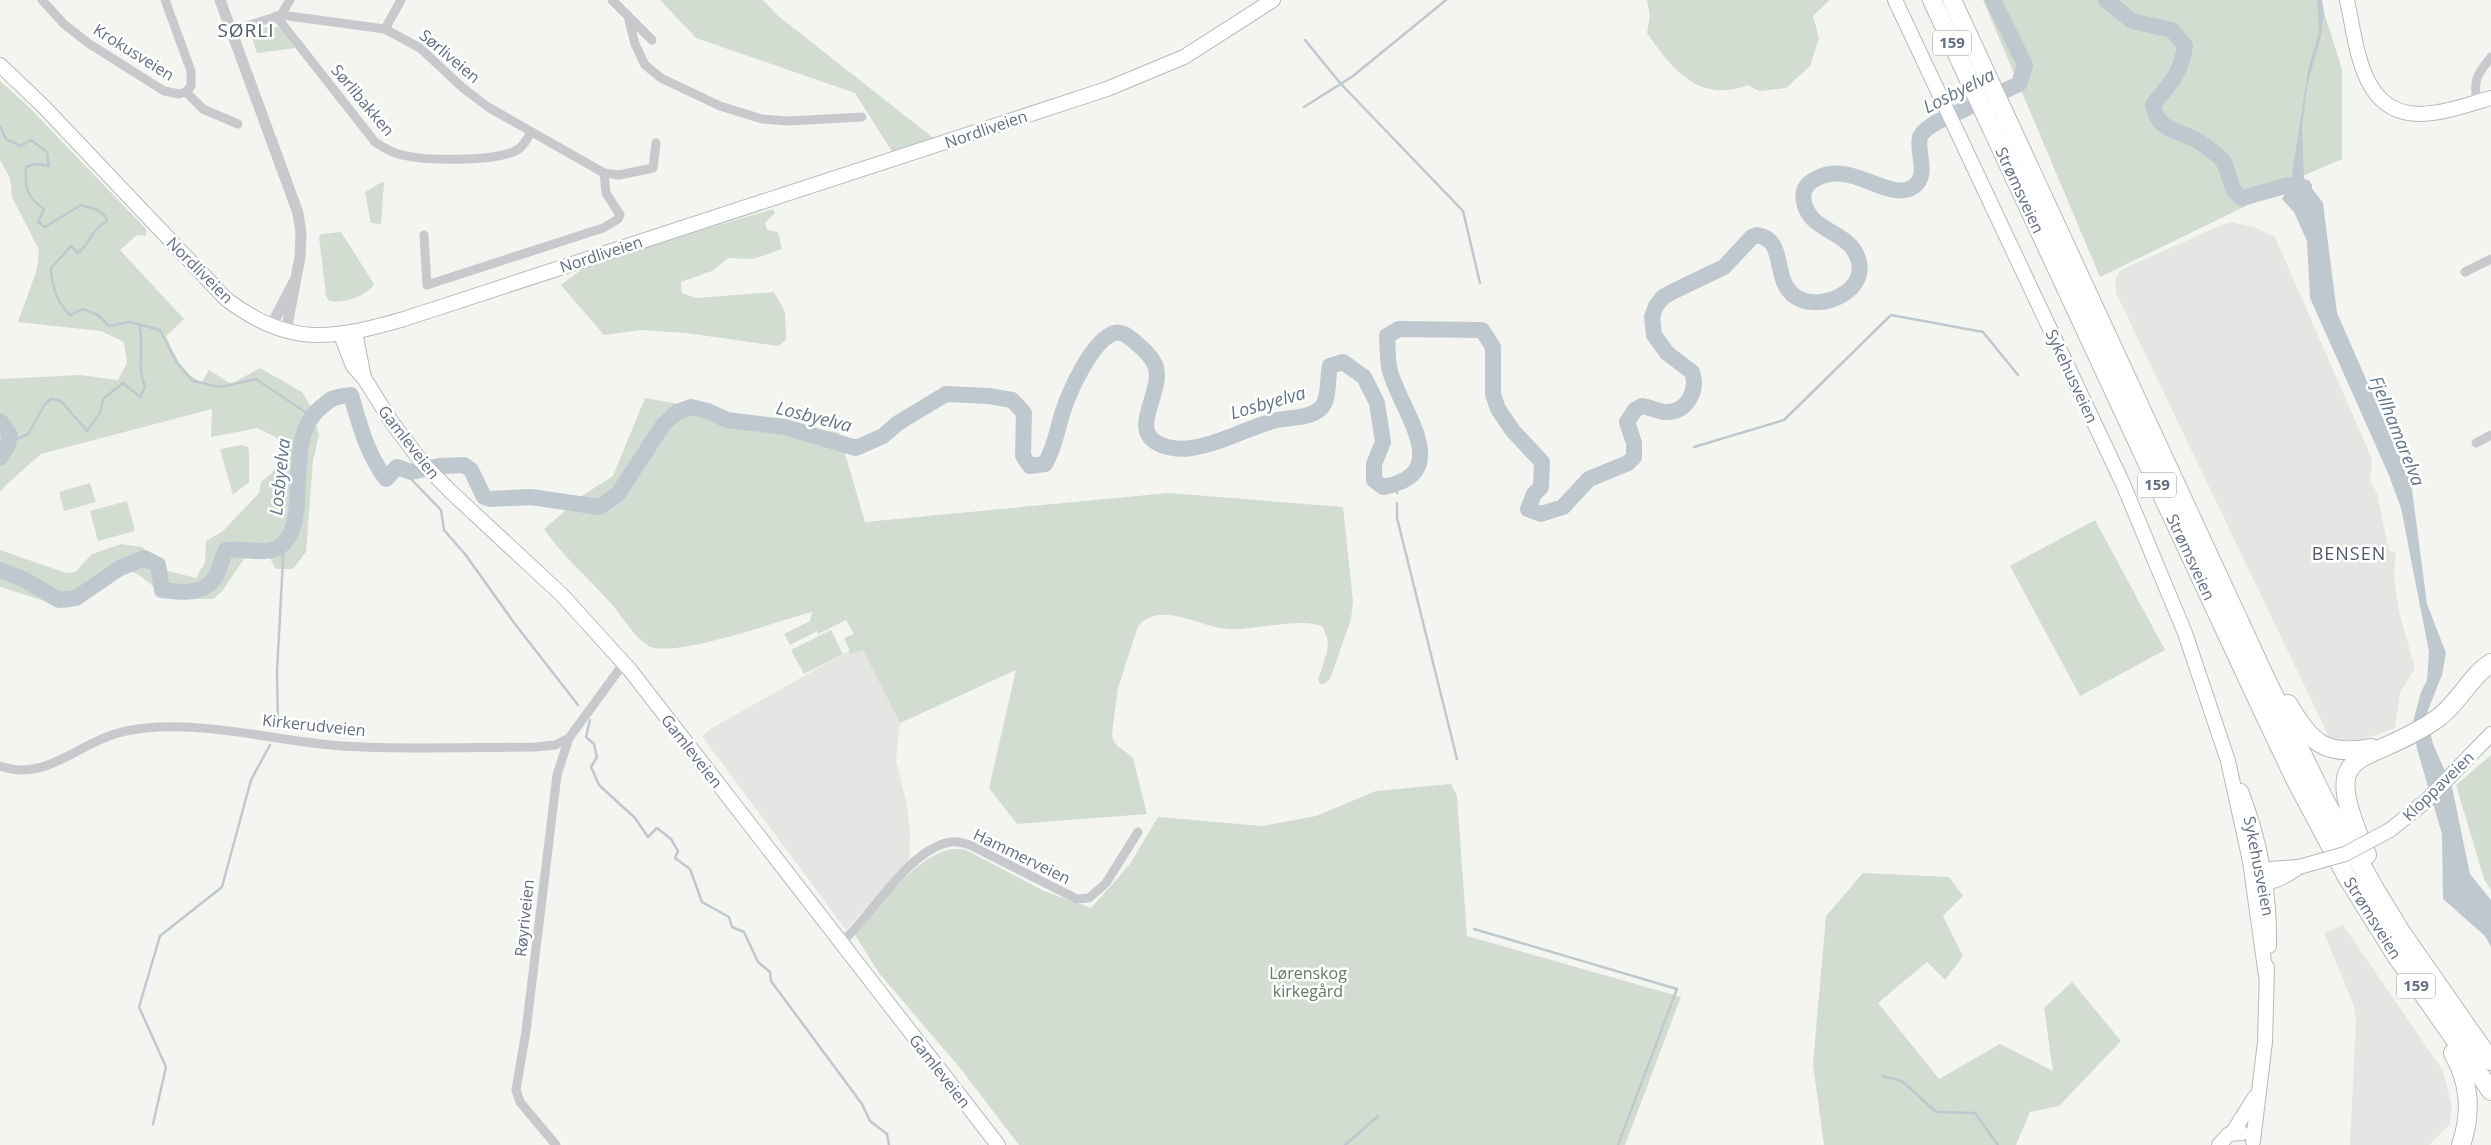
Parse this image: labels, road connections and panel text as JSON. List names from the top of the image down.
{
  "streets": {
    "highway": ["159", "Strømsveien"],
    "main road": [
      "Nordliveien",
      "Sykehusveien",
      "Gamleveien",
      "Kloppaveien"
    ],
    "street": [
      "Krokusveien",
      "Sørliveien",
      "Sørlibakken",
      "Kirkerudveien",
      "Hammerveien",
      "Røyriveien"
    ]
  },
  "crossings": [
    ["Sørliveien", "Sørlibakken"],
    ["Nordliveien", "Gamleveien"],
    ["Sykehusveien", "Kloppaveien"],
    ["Gamleveien", "Hammerveien"],
    ["Kirkerudveien", "Røyriveien"]
  ],
  "districts": ["SØRLI", "BENSEN"],
  "water": ["Losbyelva", "Fjellhamarelva"],
  "parks": ["Lørenskog kirkegård"]
}
